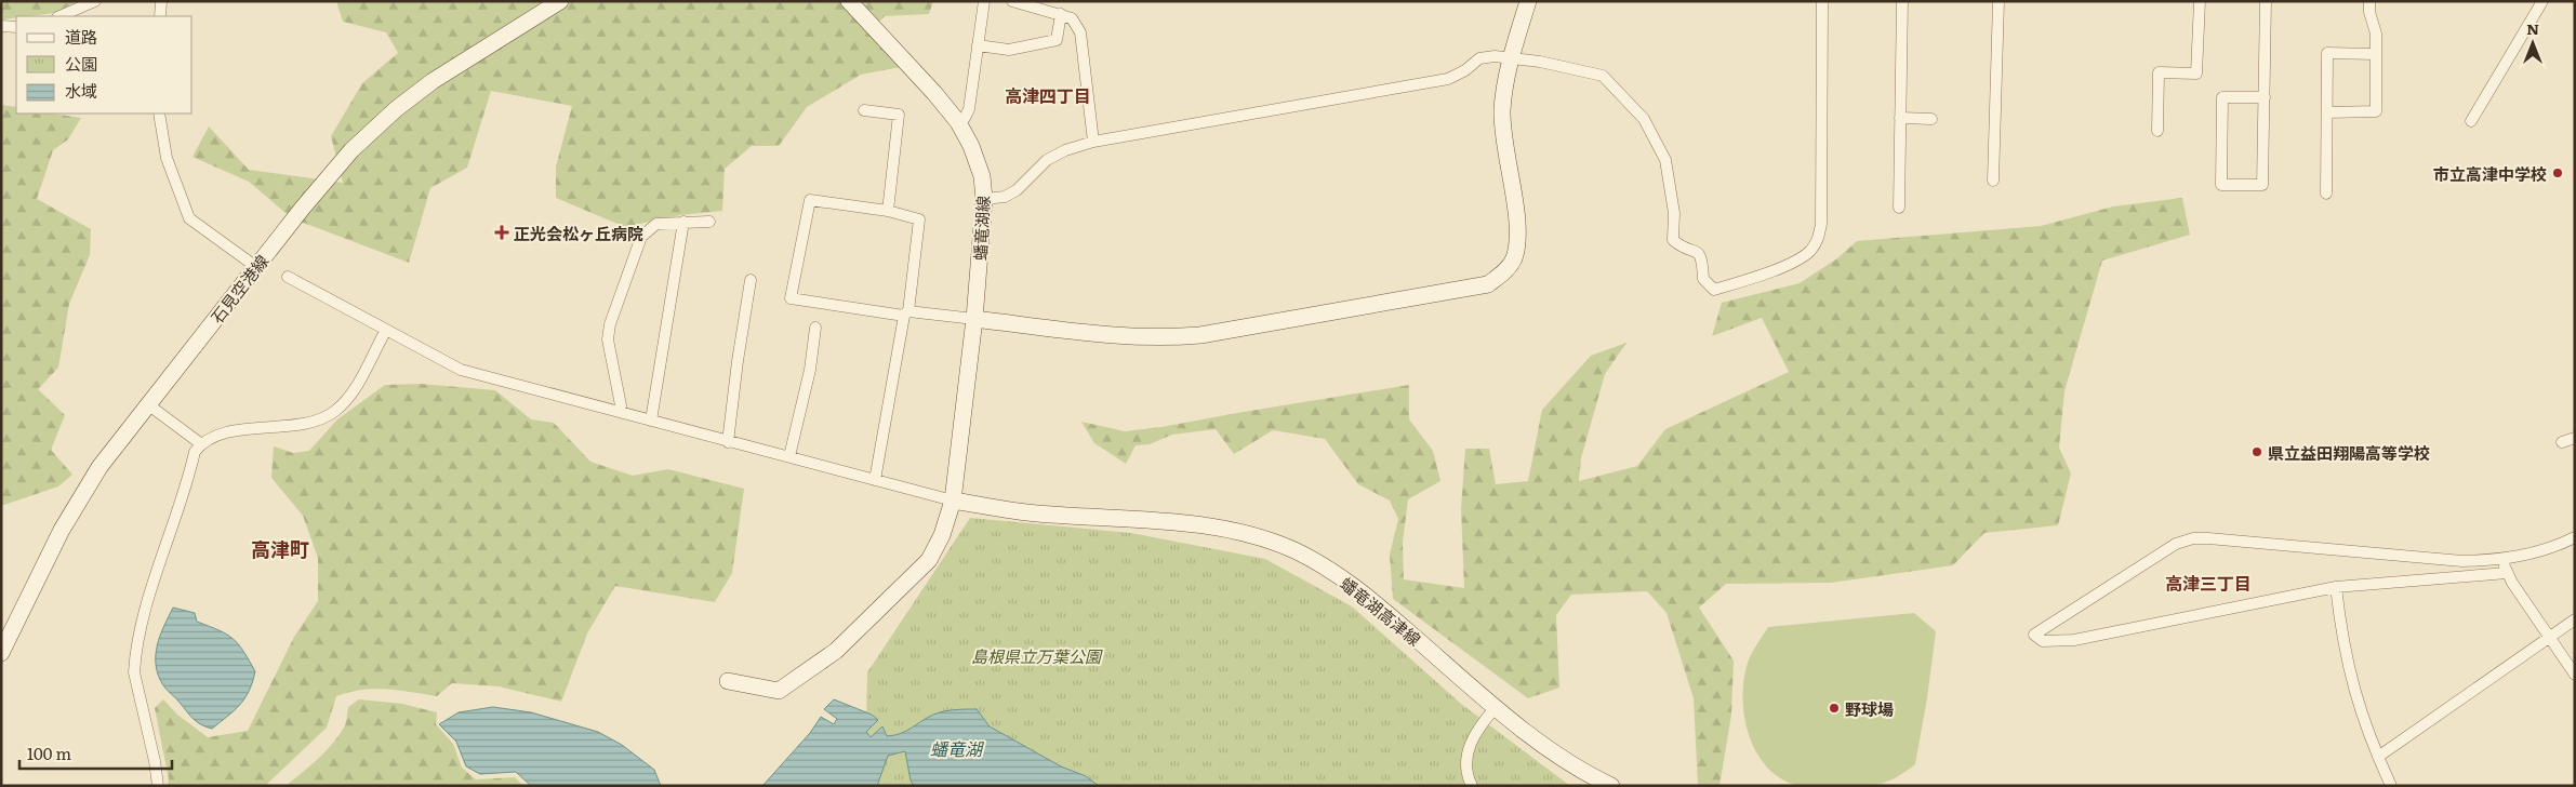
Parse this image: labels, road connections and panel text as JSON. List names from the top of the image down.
{
  "streets": {
    "main road": ["蟠竜湖線", "石見空港線", "蟠竜湖高津線"]
  },
  "crossings": [
    ["蟠竜湖線", "蟠竜湖高津線"]
  ],
  "districts": ["高津四丁目", "高津町", "高津三丁目"],
  "water": ["蟠竜湖"],
  "parks": ["島根県立万葉公園"],
  "places": {
    "other": ["市立高津中学校", "県立益田翔陽高等学校", "野球場"],
    "health": ["正光会松ヶ丘病院"]
  },
  "legend": ["道路", "公園", "水域"],
  "scale_bar": "100 m",
  "north": "top"
}
